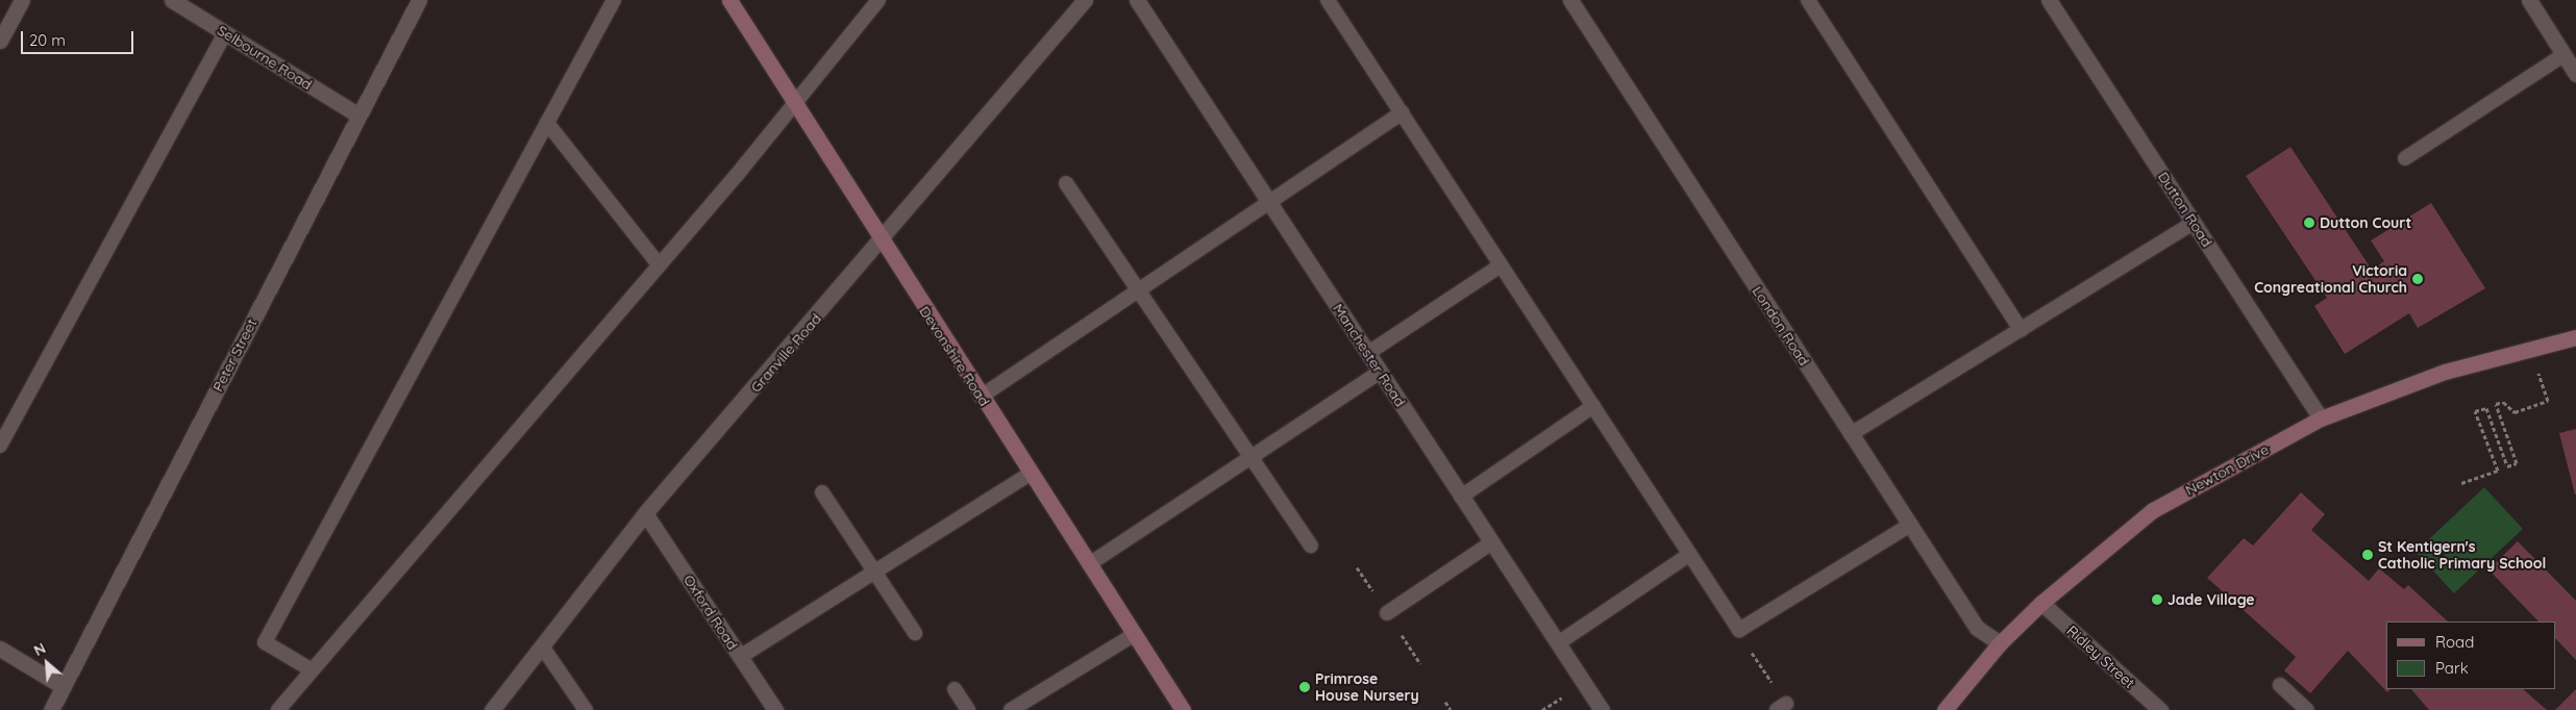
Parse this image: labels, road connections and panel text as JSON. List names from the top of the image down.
{
  "streets": {
    "main road": ["Devonshire Road", "Newton Drive"],
    "street": [
      "Selbourne Road",
      "Dutton Road",
      "London Road",
      "Granville Road",
      "Peter Street",
      "Manchester Road",
      "Oxford Road",
      "Ridley Street"
    ]
  },
  "crossings": [
    ["Selbourne Road", "Peter Street"],
    ["Dutton Road", "Newton Drive"],
    ["London Road", "Newton Drive"],
    ["Granville Road", "Devonshire Road"],
    ["Granville Road", "Oxford Road"],
    ["Newton Drive", "Ridley Street"]
  ],
  "places": [
    "Dutton Court",
    "Victoria Congreational Church",
    "St Kentigern's Catholic Primary School",
    "Jade Village",
    "Primrose House Nursery"
  ],
  "legend": ["Road", "Park"],
  "scale_bar": "20 m",
  "north": "top left"
}
